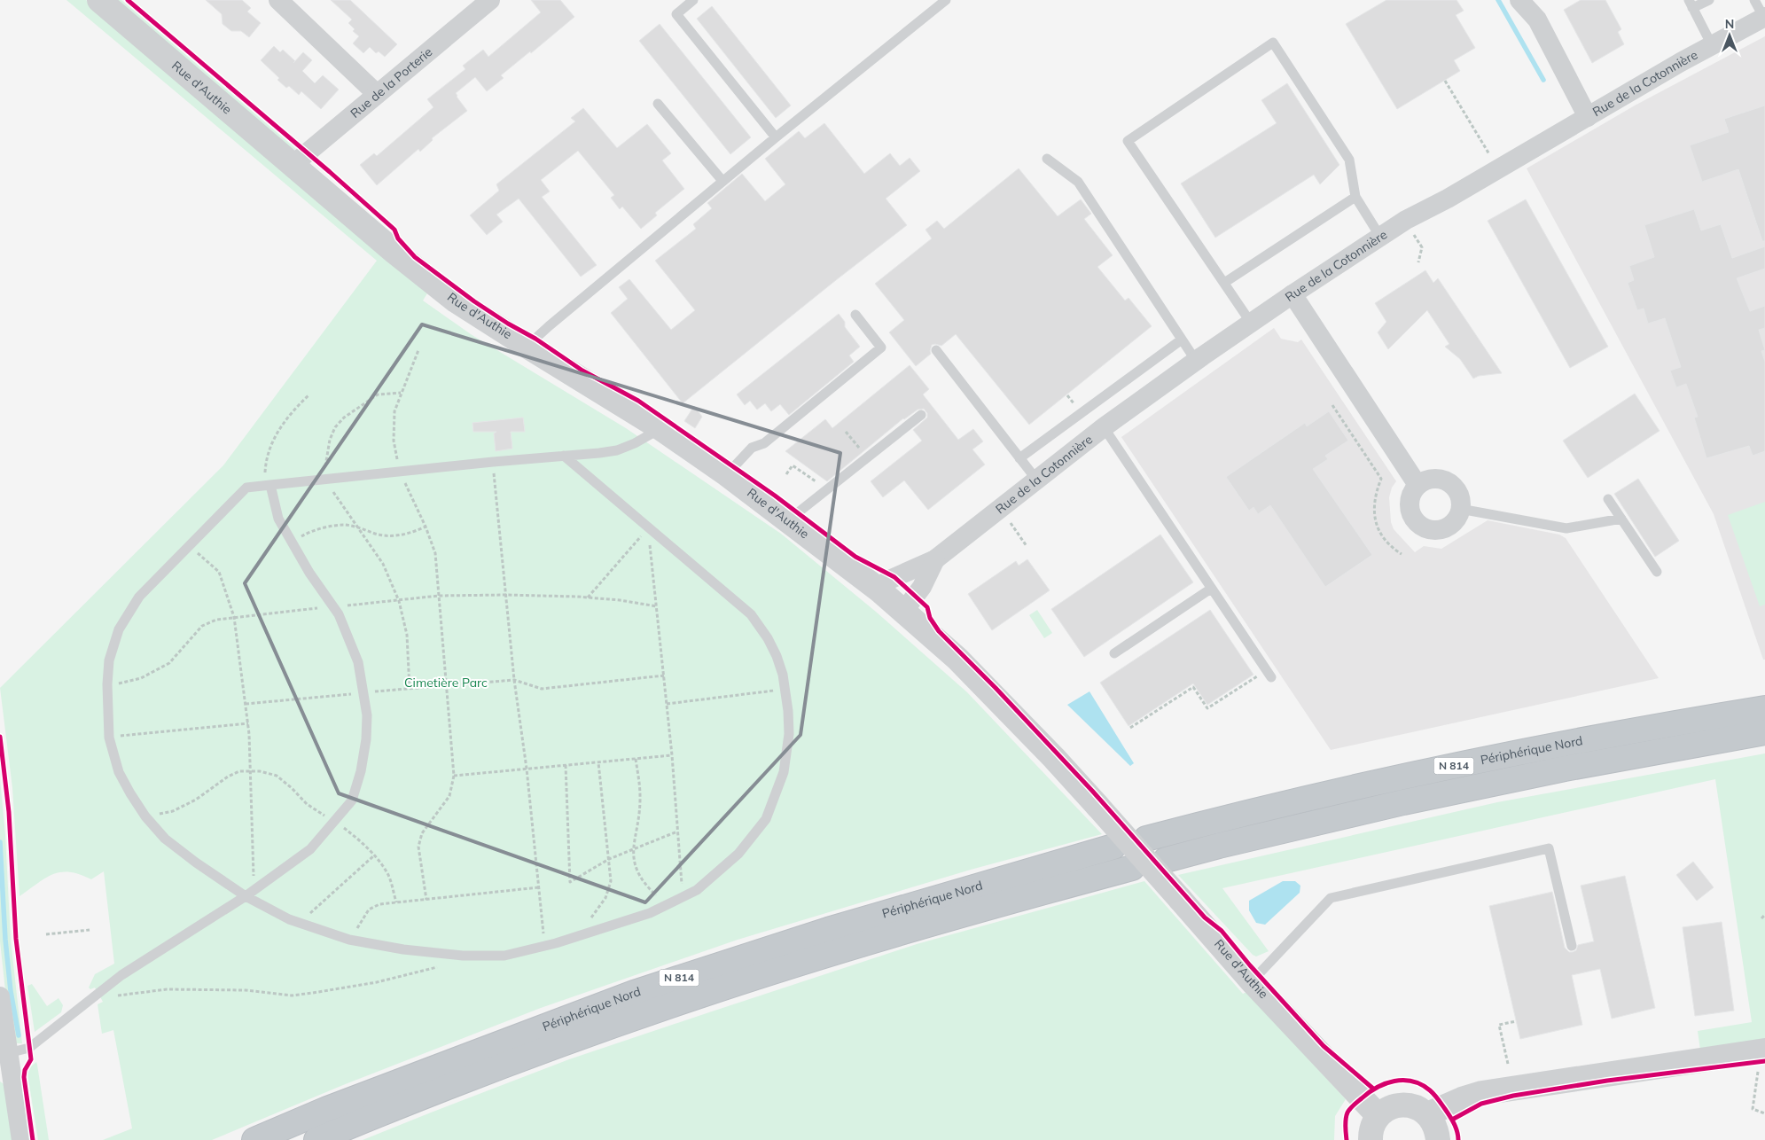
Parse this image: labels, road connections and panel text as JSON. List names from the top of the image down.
{
  "streets": {
    "highway": ["Périphérique Nord", "N 814"],
    "street": ["Rue de la Porterie", "Rue de la Cotonnière", "Rue d'Authie"]
  },
  "crossings": [
    ["Rue de la Porterie", "Rue d'Authie"],
    ["Rue de la Cotonnière", "Rue d'Authie"]
  ],
  "parks": ["Cimetière Parc"],
  "north": "top"
}
